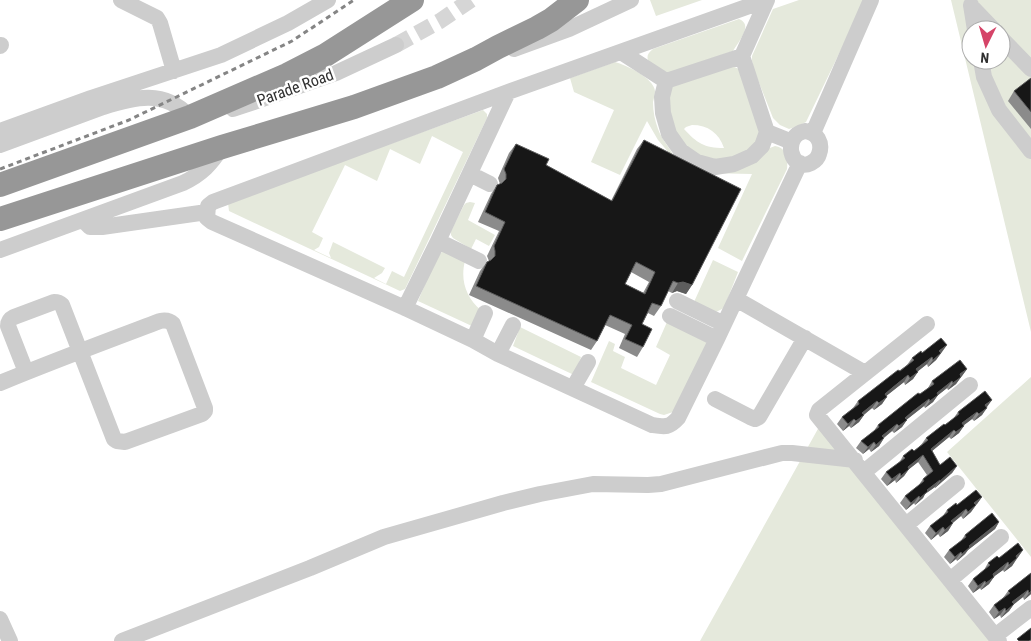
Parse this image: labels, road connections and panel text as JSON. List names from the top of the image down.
{
  "streets": {
    "street": ["Parade Road"]
  },
  "north": "bottom"
}
